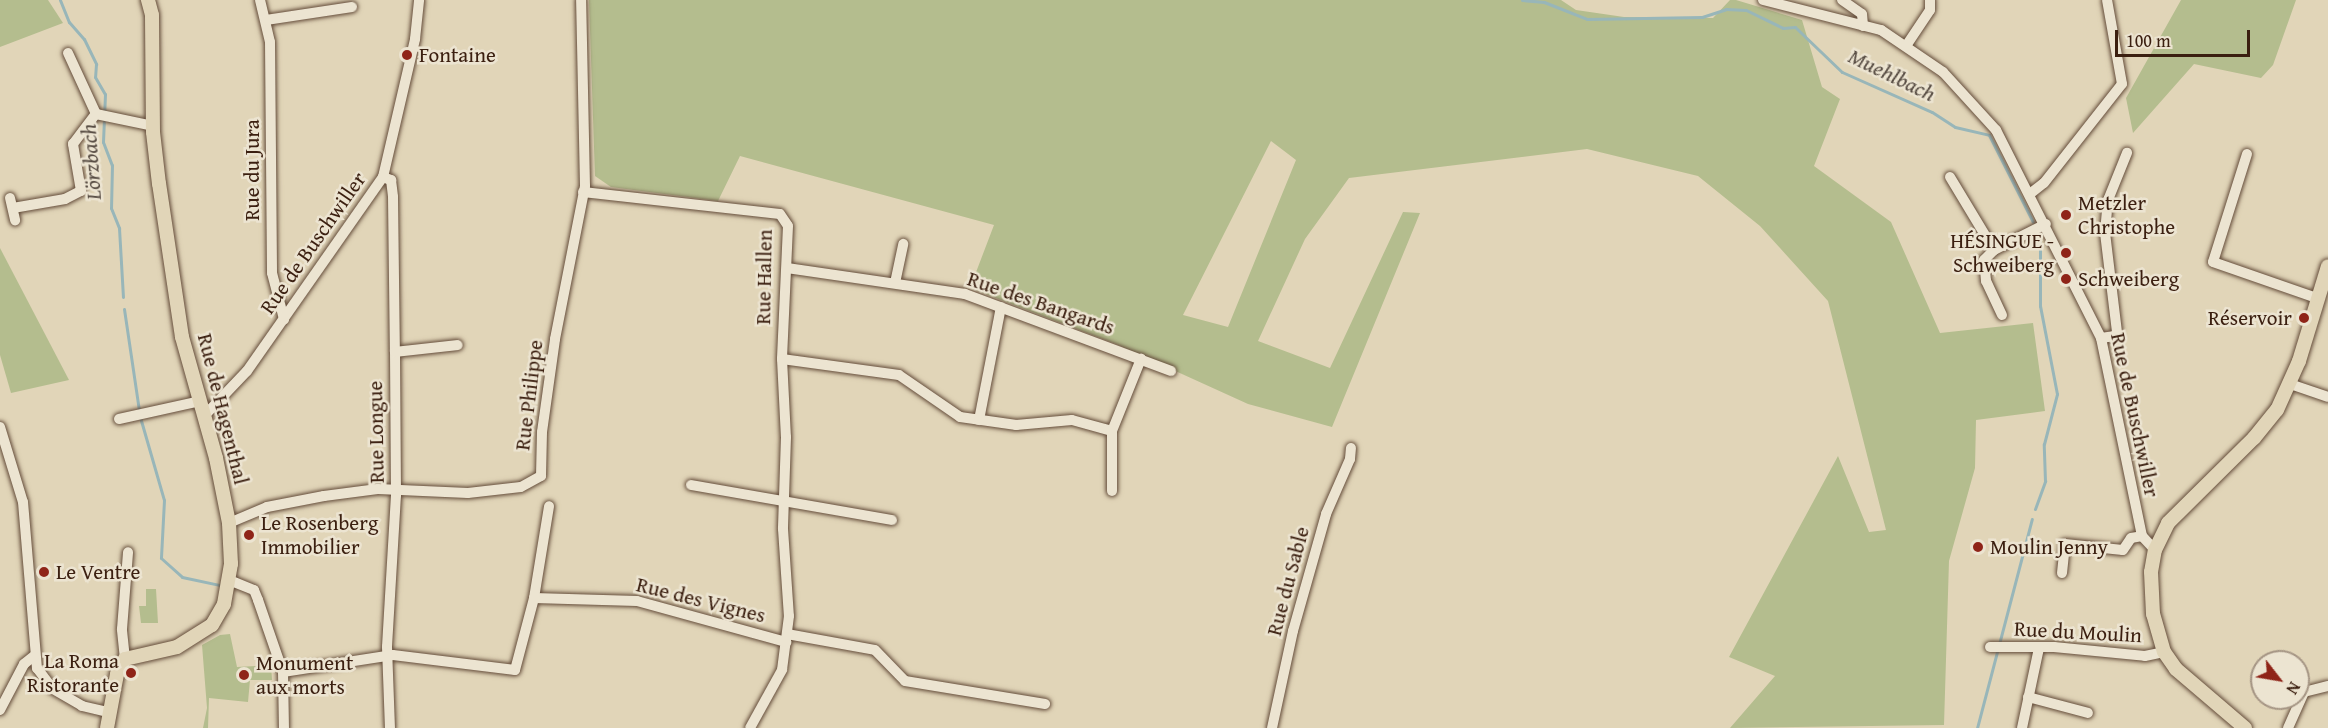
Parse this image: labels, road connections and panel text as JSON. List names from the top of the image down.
{
  "streets": {
    "main road": ["Rue de Hagenthal"],
    "street": [
      "Rue du Jura",
      "Rue de Buschwiller",
      "Rue Hallen",
      "Rue des Bangards",
      "Rue Philippe",
      "Rue Longue",
      "Rue du Sable",
      "Rue des Vignes",
      "Rue du Moulin"
    ]
  },
  "crossings": [
    ["Rue du Jura", "Rue de Buschwiller"],
    ["Rue de Buschwiller", "Rue de Hagenthal"],
    ["Rue de Buschwiller", "Rue Longue"],
    ["Rue Hallen", "Rue des Bangards"],
    ["Rue Hallen", "Rue Philippe"],
    ["Rue Hallen", "Rue des Vignes"],
    ["Rue Philippe", "Rue de Hagenthal"],
    ["Rue Philippe", "Rue Longue"]
  ],
  "water": ["Muehlbach", "Lörzbach"],
  "places": [
    "Fontaine",
    "Metzler Christophe",
    "HÉSINGUE - Schweiberg",
    "Schweiberg",
    "Réservoir",
    "Le Rosenberg Immobilier",
    "Moulin Jenny",
    "Le Ventre",
    "La Roma Ristorante",
    "Monument aux morts"
  ],
  "scale_bar": "100 m",
  "north": "bottom right"
}
